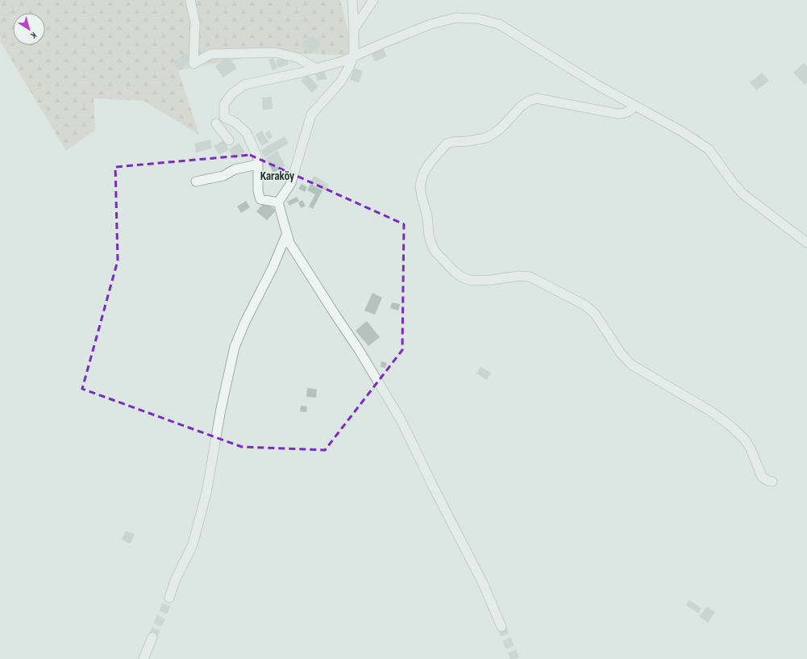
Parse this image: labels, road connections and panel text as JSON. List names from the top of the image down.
{
  "districts": ["Karaköy"],
  "north": "bottom right"
}
